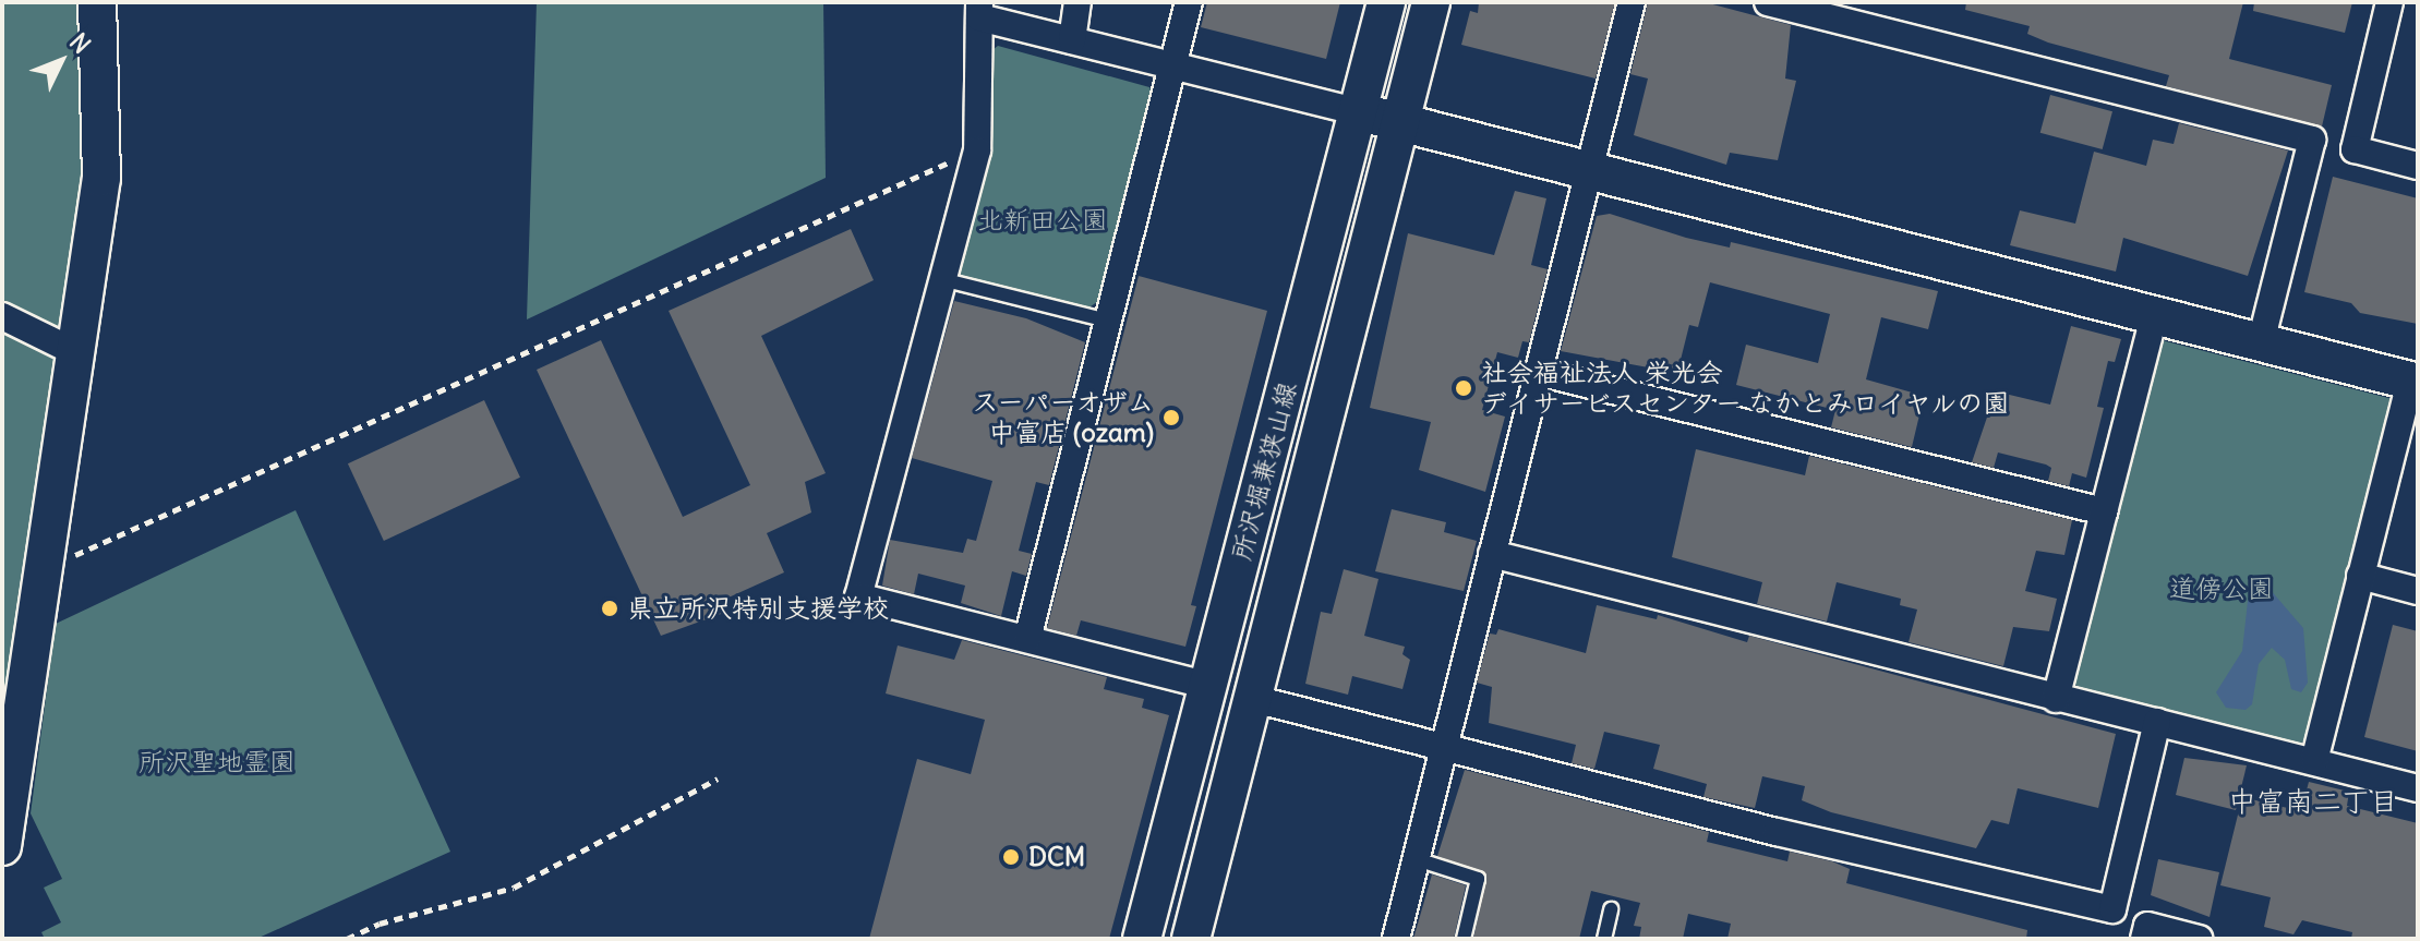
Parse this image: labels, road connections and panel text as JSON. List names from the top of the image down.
{
  "streets": {
    "street": ["所沢堀兼狭山線"]
  },
  "districts": ["中富南二丁目"],
  "parks": ["北新田公園", "道傍公園", "所沢聖地霊園"],
  "places": [
    "社会福祉法人 栄光会 デイサービスセンター なかとみロイヤルの園",
    "スーパーオザム 中富店 (ozam)",
    "県立所沢特別支援学校",
    "DCM"
  ],
  "north": "top right"
}
